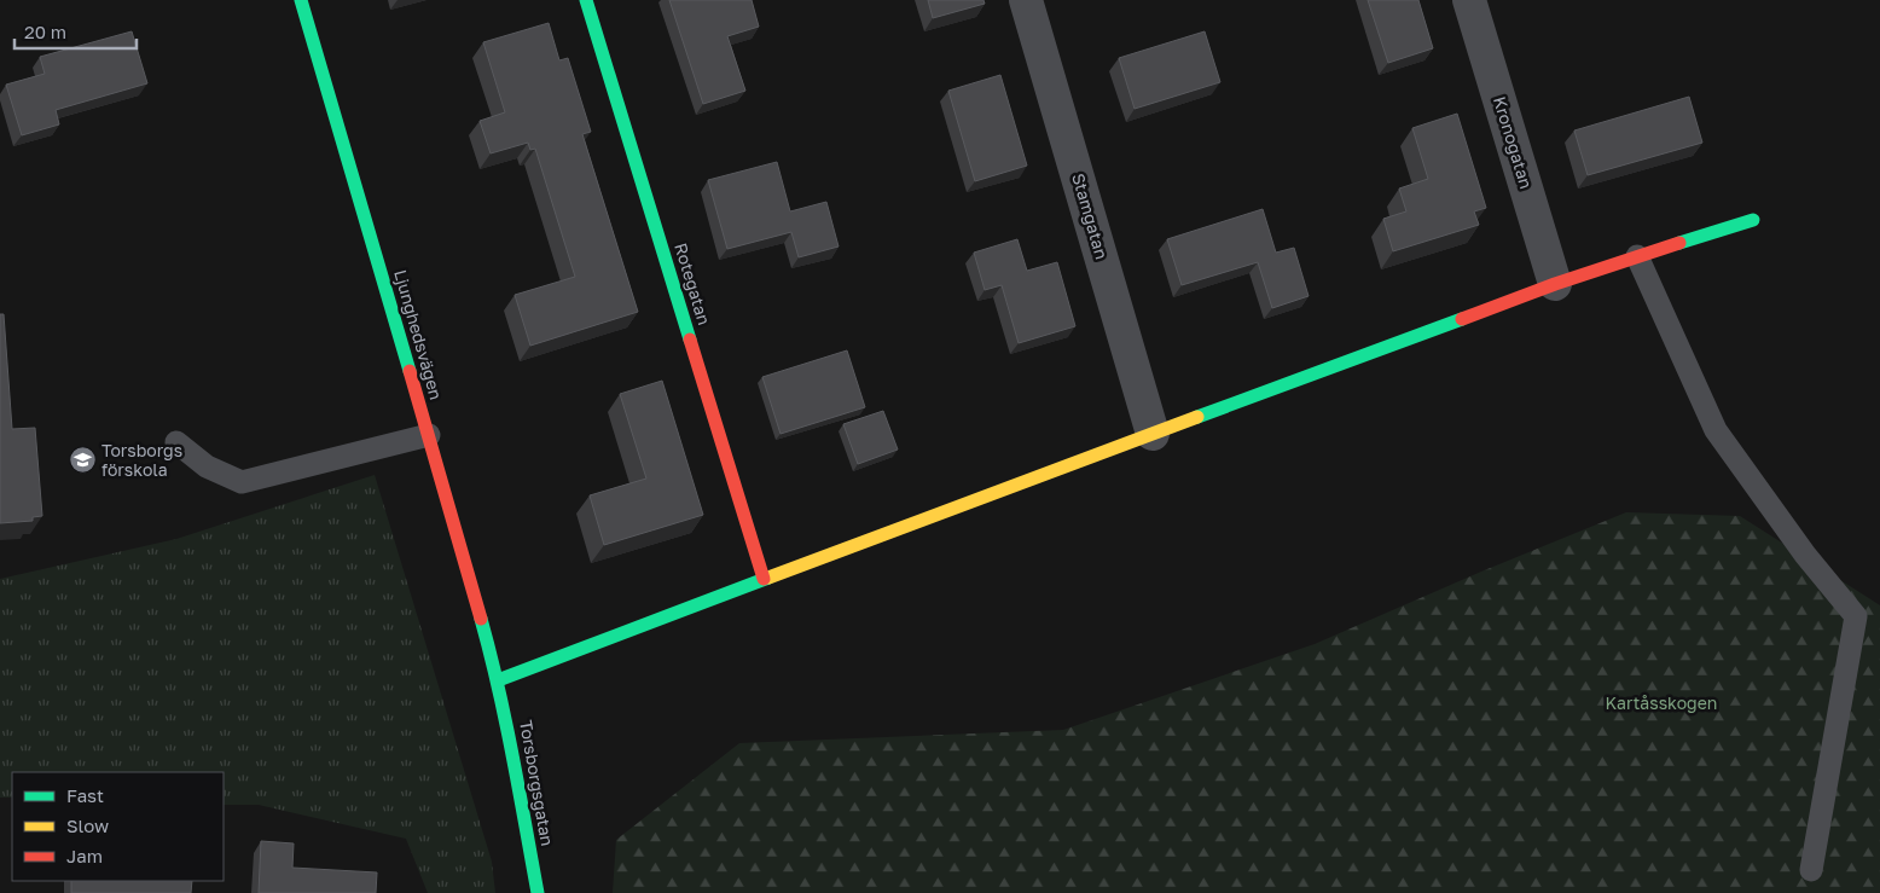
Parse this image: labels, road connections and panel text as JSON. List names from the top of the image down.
{
  "streets": {
    "street": [
      "Kronogatan",
      "Stamgatan",
      "Rotegatan",
      "Ljunghedsvägen",
      "Torsborgsgatan"
    ]
  },
  "crossings": [
    ["Ljunghedsvägen", "Torsborgsgatan"]
  ],
  "parks": ["Kartåsskogen"],
  "places": {
    "school or university": ["Torsborgs förskola"]
  },
  "legend": ["Fast", "Slow", "Jam"],
  "scale_bar": "20 m"
}
